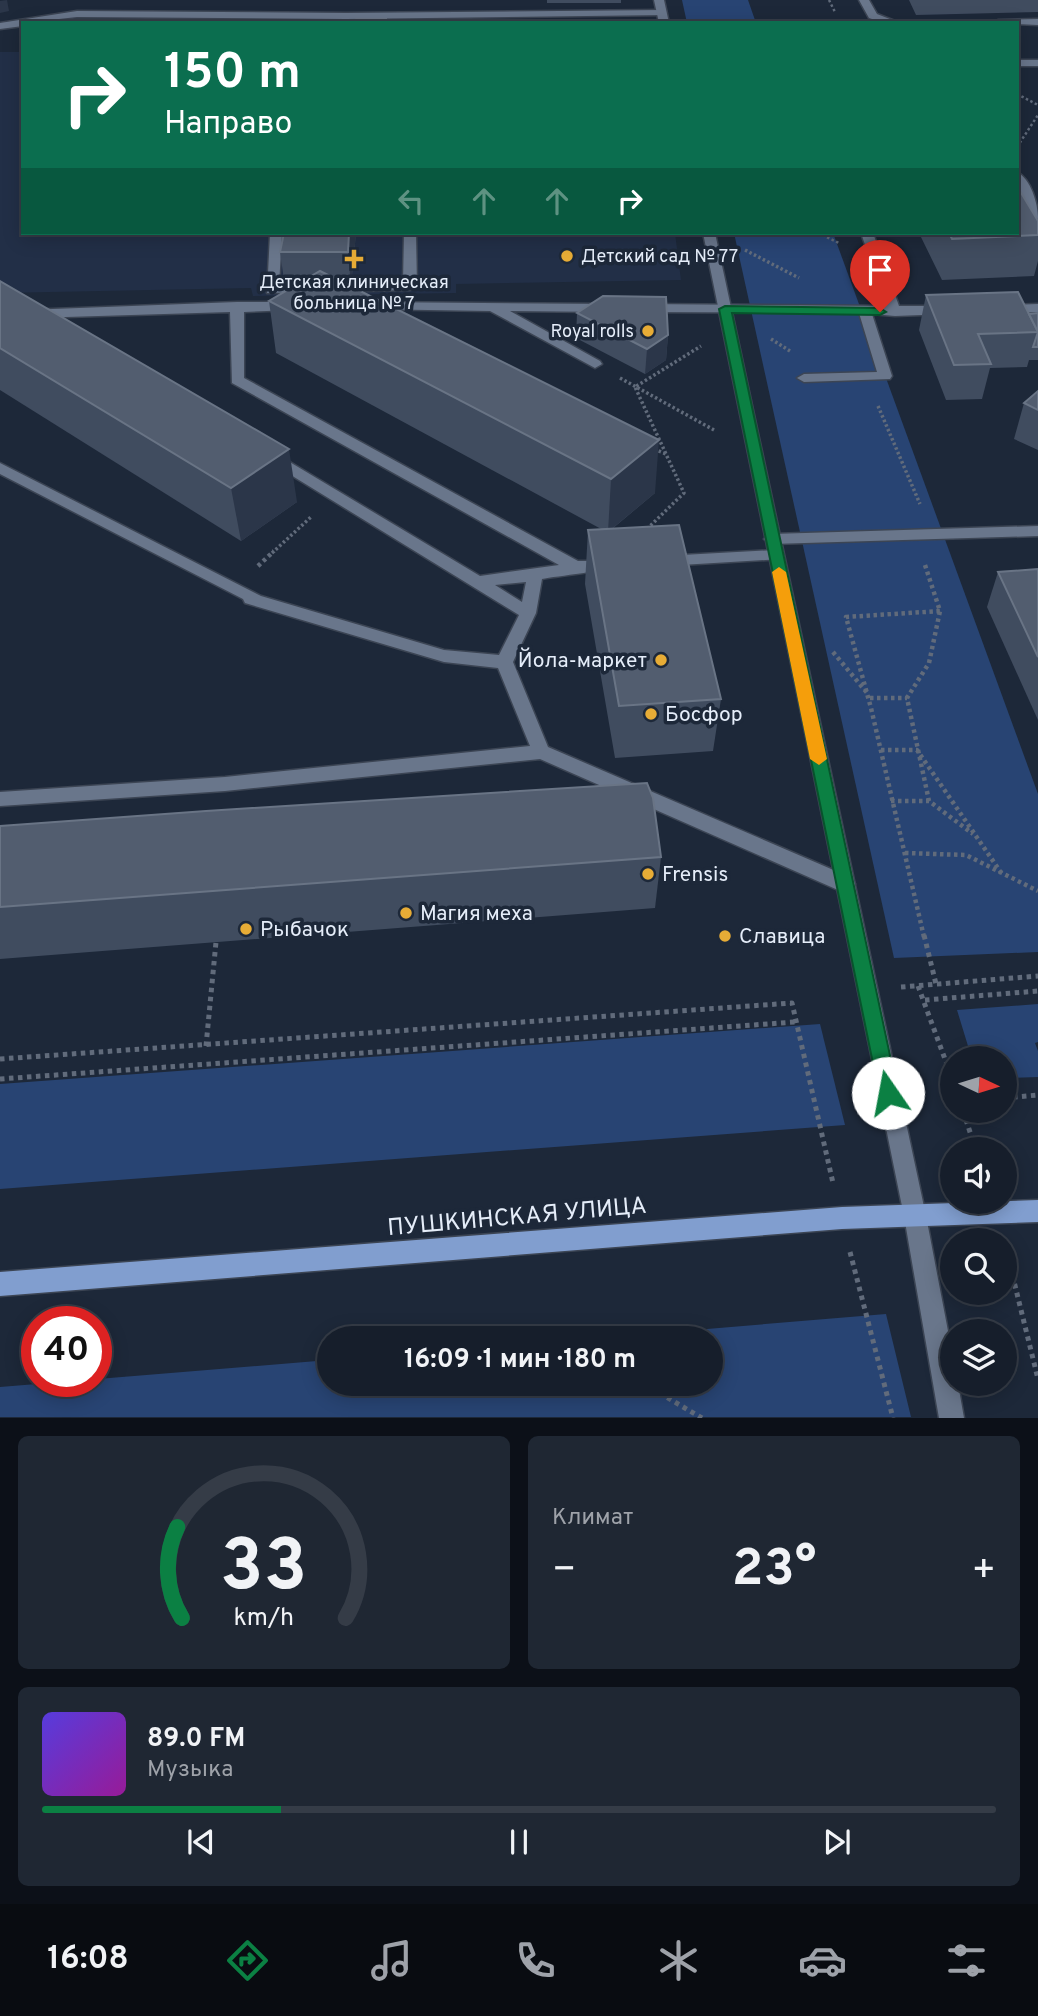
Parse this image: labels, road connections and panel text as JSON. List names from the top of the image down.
{
  "streets": {
    "main road": ["ПУШКИНСКАЯ УЛИЦА"]
  },
  "places": {
    "other": [
      "Детский сад № 77",
      "Royal rolls",
      "Йола-маркет",
      "Босфор",
      "Frensis",
      "Магия меха",
      "Рыбачок",
      "Славица"
    ],
    "health": ["Детская клиническая больница № 7"]
  },
  "north": "right",
  "page": {
    "turn": ["150 m", "Направо"],
    "limit": "40",
    "trip": "16:09 · 1 мин · 180 m",
    "tile": "Климат",
    "heat": ["−", "23°", "+"],
    "song": ["89.0 FM", "Музыка"],
    "tabs": "16:08",
    "gauge": ["33", "km/h"]
  }
}
